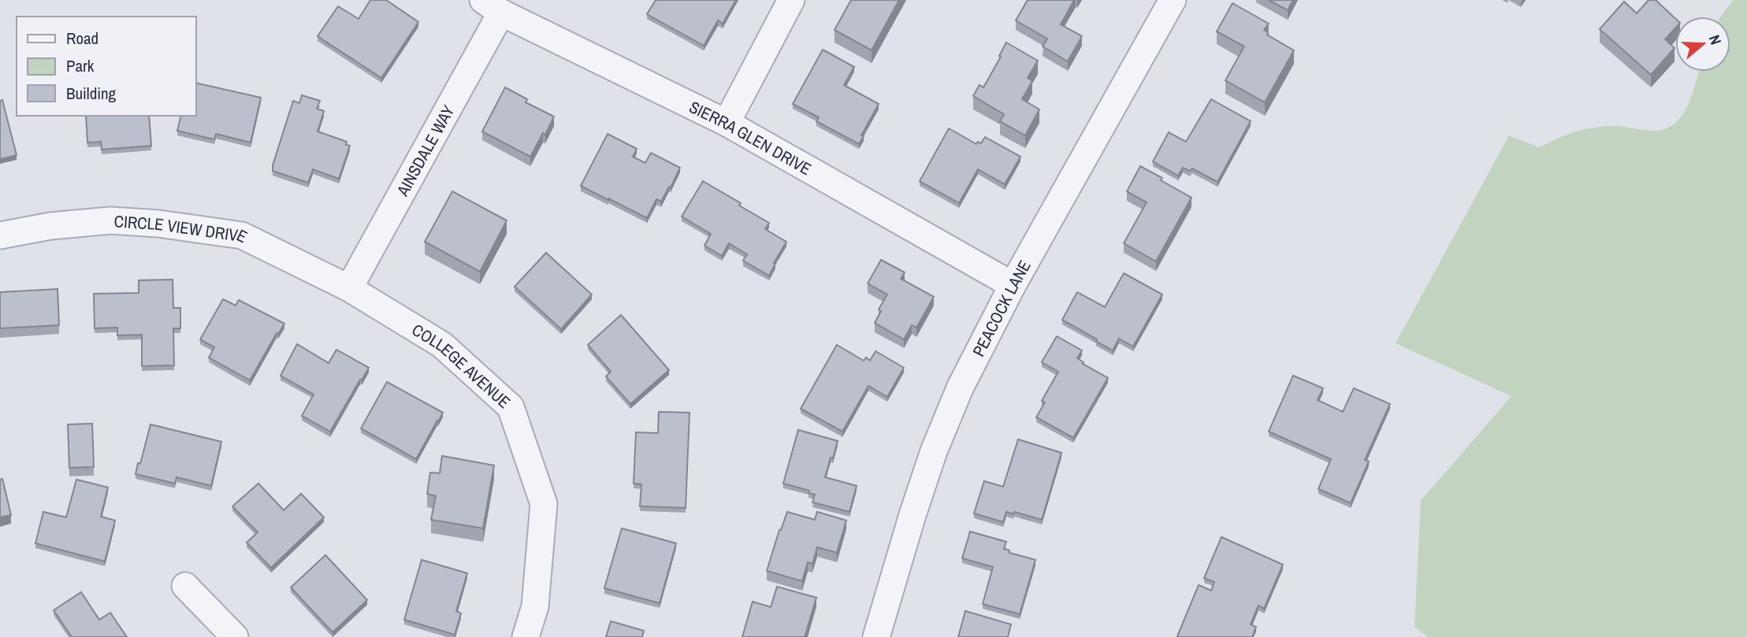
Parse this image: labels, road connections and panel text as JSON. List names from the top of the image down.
{
  "streets": {
    "street": [
      "SIERRA GLEN DRIVE",
      "AINSDALE WAY",
      "CIRCLE VIEW DRIVE",
      "PEACOCK LANE",
      "COLLEGE AVENUE"
    ]
  },
  "crossings": [
    ["SIERRA GLEN DRIVE", "AINSDALE WAY"],
    ["SIERRA GLEN DRIVE", "PEACOCK LANE"],
    ["AINSDALE WAY", "CIRCLE VIEW DRIVE"],
    ["AINSDALE WAY", "COLLEGE AVENUE"],
    ["CIRCLE VIEW DRIVE", "COLLEGE AVENUE"]
  ],
  "legend": ["Road", "Park", "Building"],
  "north": "right"
}
